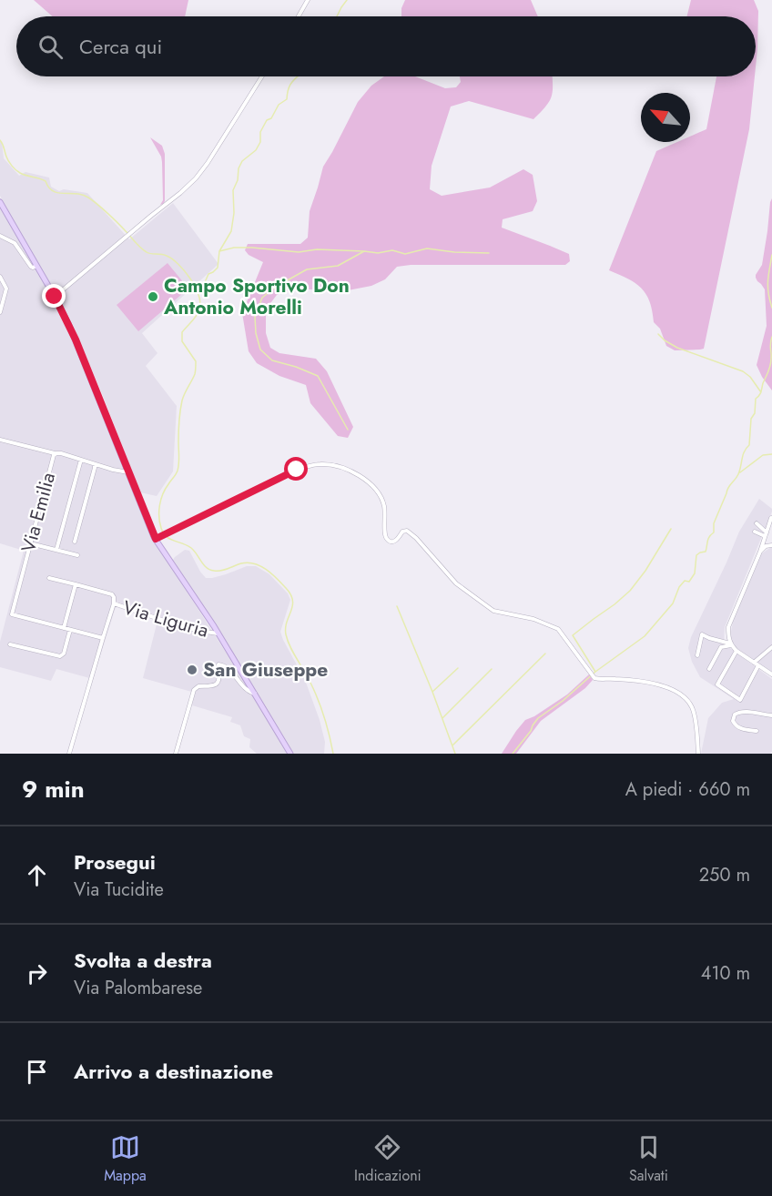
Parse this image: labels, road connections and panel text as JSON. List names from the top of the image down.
{
  "streets": {
    "street": ["Via Emilia", "Via Liguria"]
  },
  "crossings": [
    ["Via Emilia", "Via Liguria"]
  ],
  "places": ["Campo Sportivo Don Antonio Morelli", "San Giuseppe"],
  "north": "top left",
  "page": {
    "search": "Cerca qui",
    "heading": ["9 min", "A piedi · 660 m"],
    "list": [
      ["Prosegui", "Via Tucidite", "250 m"],
      ["Svolta a destra", "Via Palombarese", "410 m"],
      "Arrivo a destinazione"
    ],
    "nav": ["Mappa", "Indicazioni", "Salvati"]
  }
}
